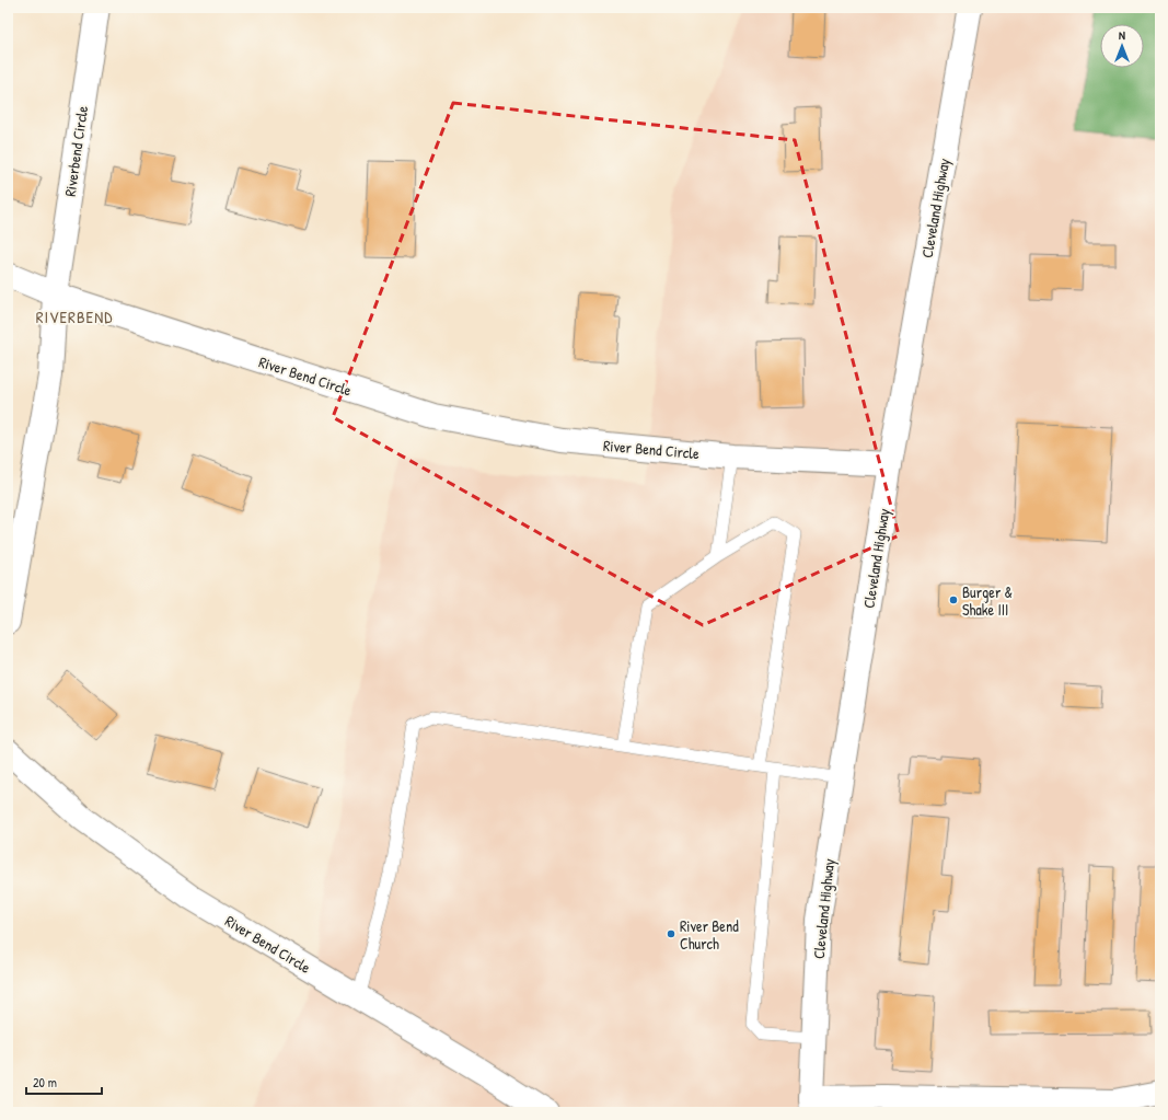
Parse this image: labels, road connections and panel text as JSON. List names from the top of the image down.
{
  "streets": {
    "street": ["Riverbend Circle", "Cleveland Highway", "River Bend Circle"]
  },
  "crossings": [
    ["Riverbend Circle", "River Bend Circle"],
    ["Cleveland Highway", "River Bend Circle"]
  ],
  "districts": ["RIVERBEND"],
  "places": ["Burger & Shake III", "River Bend Church"],
  "scale_bar": "20 m",
  "north": "top"
}
